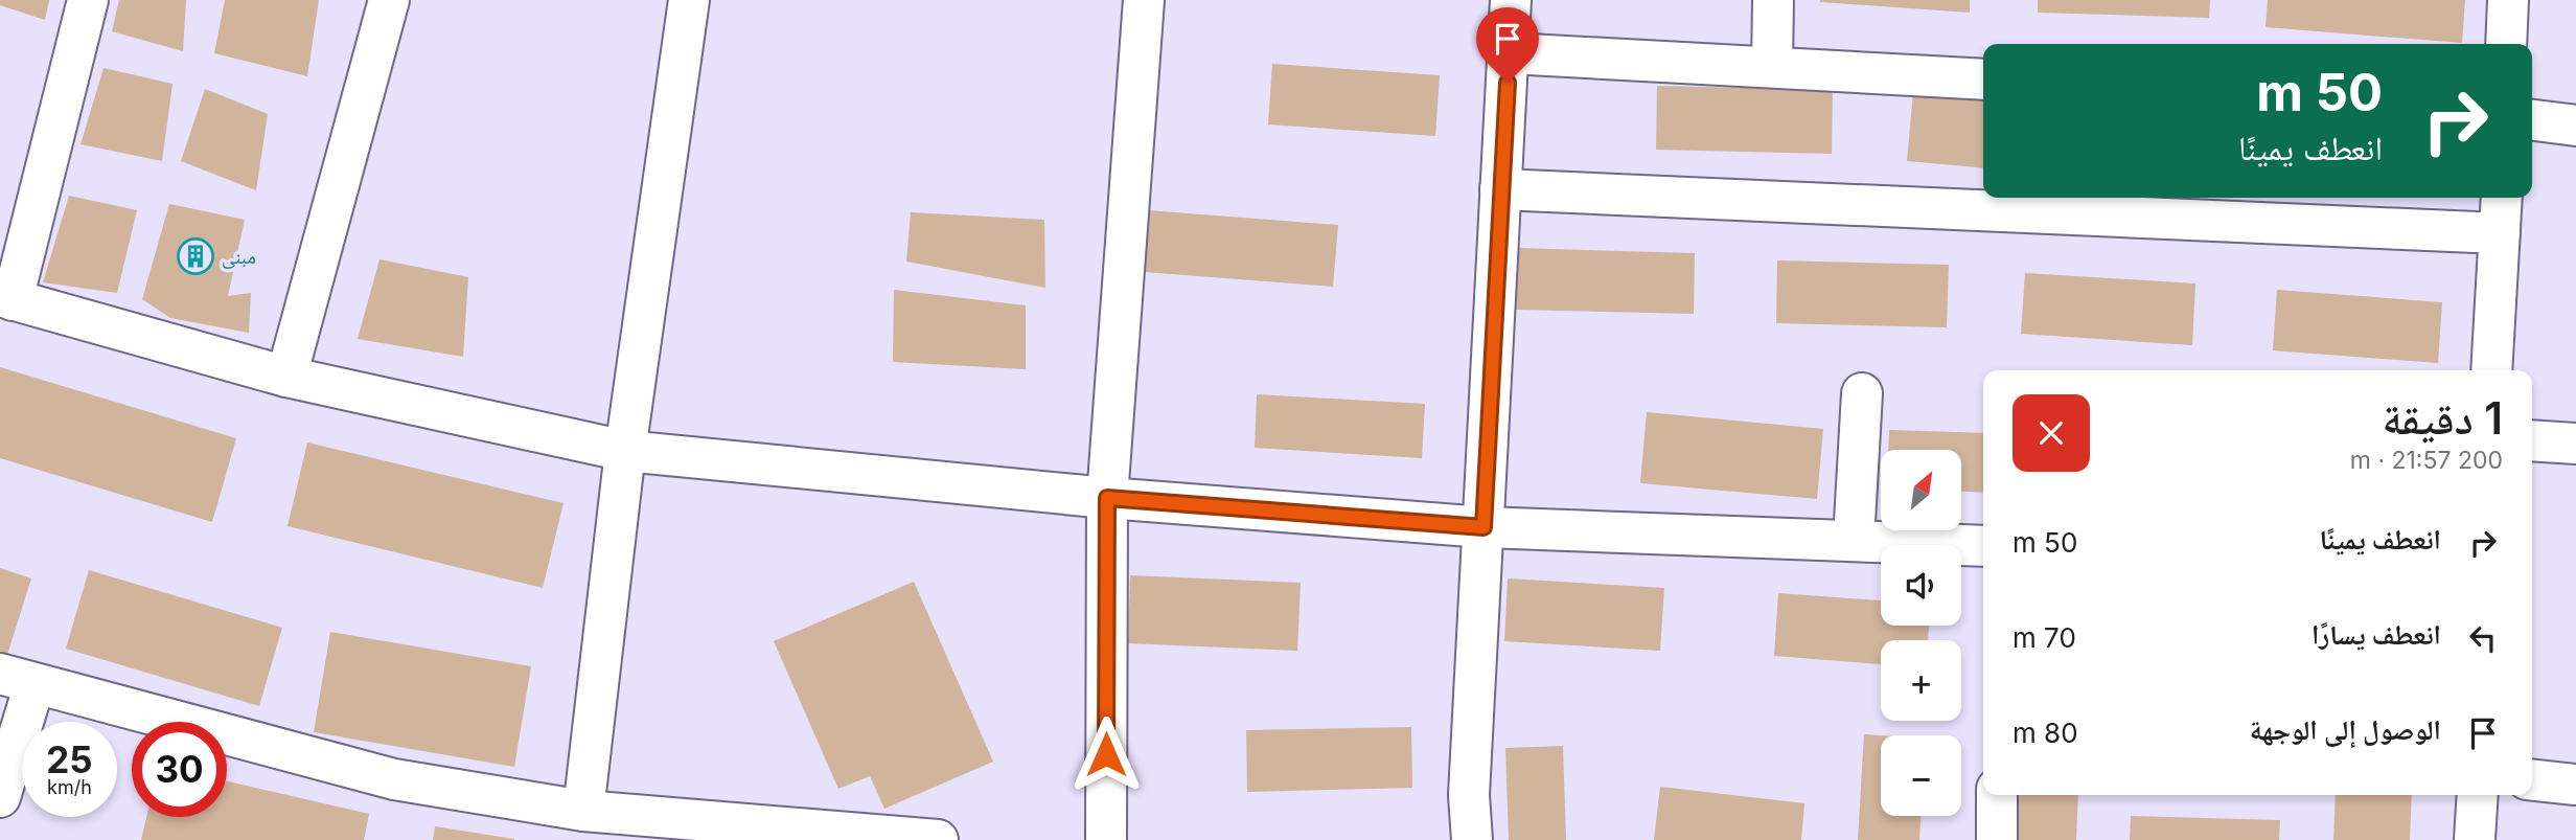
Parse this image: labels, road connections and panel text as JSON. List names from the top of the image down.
{
  "places": {
    "building": ["مبنى"]
  },
  "north": "top right",
  "page": {
    "turn": ["50 m", "انعطف يمينًا"],
    "heading": ["1 دقيقة", "200 m · 21:57"],
    "map_buttons": ["+", "−"],
    "list": [
      {
        "name": "انعطف يمينًا",
        "value": "50 m"
      },
      {
        "name": "انعطف يسارًا",
        "value": "70 m"
      },
      {
        "name": "الوصول إلى الوجهة",
        "value": "80 m"
      }
    ],
    "speed": "25 km/h",
    "limit": "30"
  }
}
